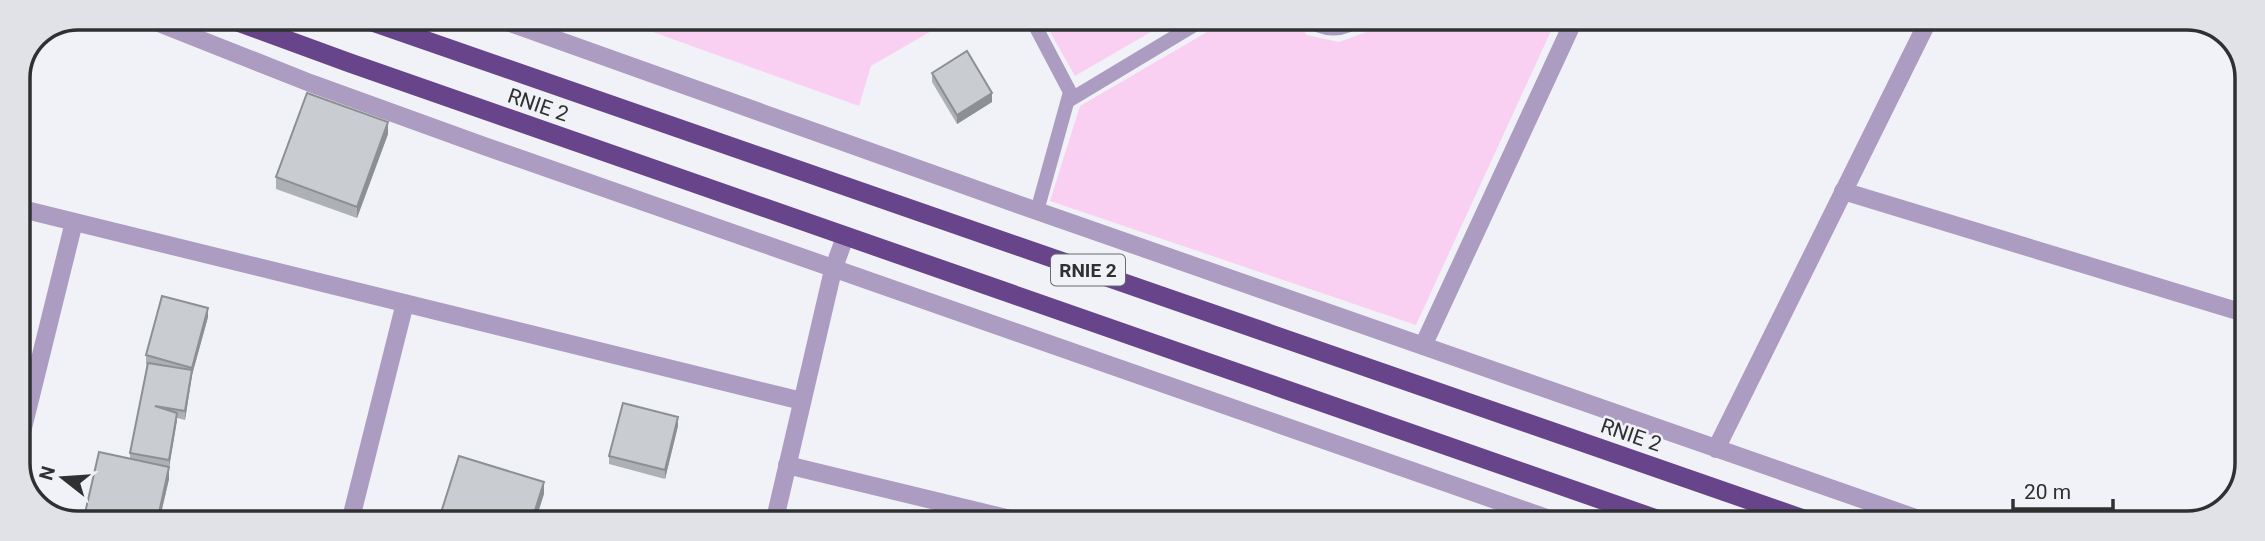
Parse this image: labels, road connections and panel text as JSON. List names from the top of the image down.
{
  "streets": {
    "highway": ["RNIE 2"]
  },
  "scale_bar": "20 m",
  "north": "left"
}
